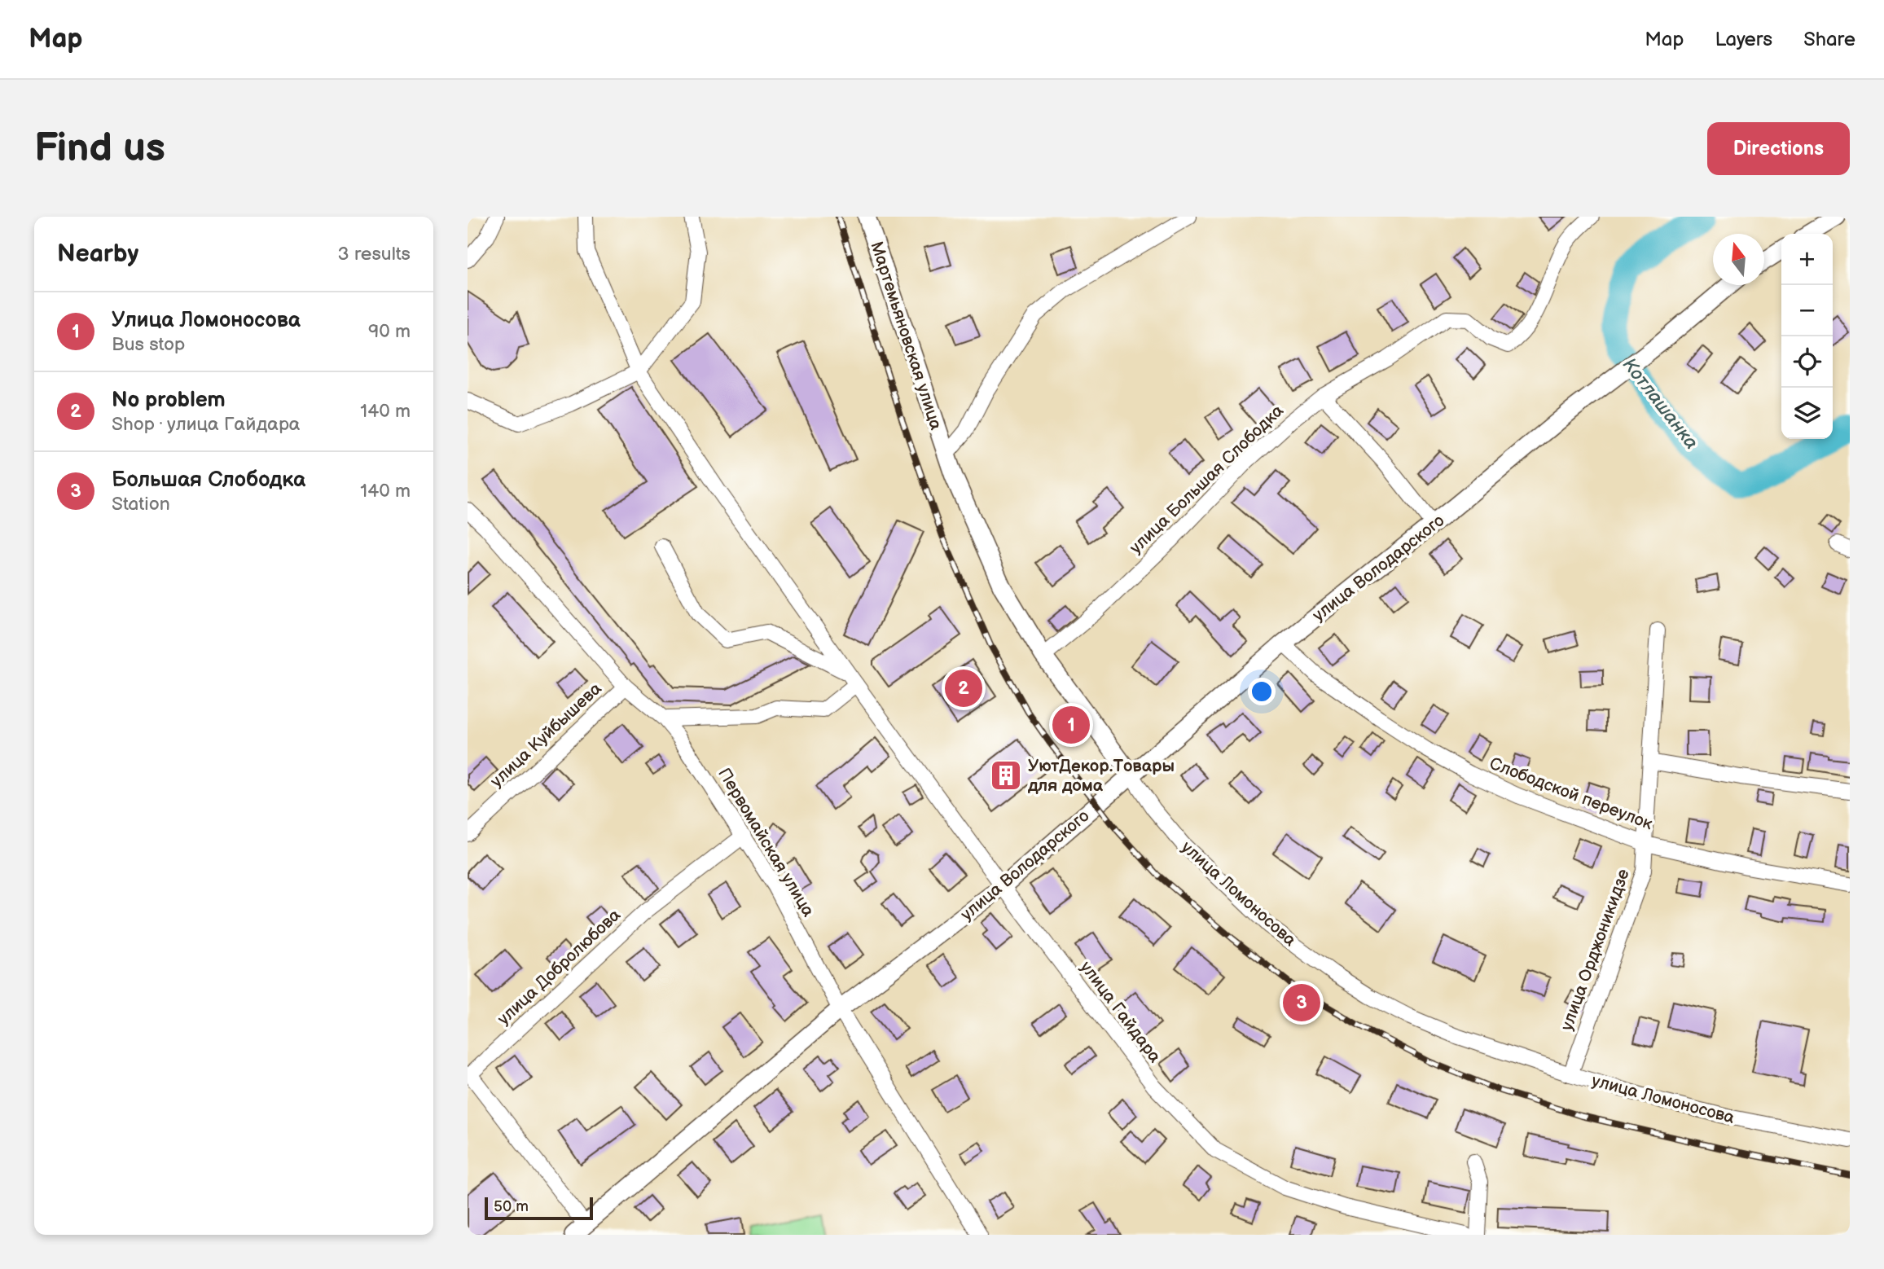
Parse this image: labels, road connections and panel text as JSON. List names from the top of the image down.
{
  "streets": {
    "main road": ["Мартемьяновская улица", "улица Володарского", "улица Ломоносова"],
    "street": [
      "улица Большая Слободка",
      "улица Куйбышева",
      "Слободской переулок",
      "Первомайская улица",
      "улица Орджоникидзе",
      "улица Добролюбова",
      "улица Гайдара"
    ]
  },
  "crossings": [
    ["Мартемьяновская улица", "улица Ломоносова"],
    ["улица Большая Слободка", "улица Ломоносова"],
    ["улица Володарского", "Слободской переулок"],
    ["улица Володарского", "Первомайская улица"],
    ["улица Володарского", "улица Ломоносова"],
    ["улица Володарского", "улица Добролюбова"],
    ["улица Володарского", "улица Гайдара"],
    ["улица Куйбышева", "Первомайская улица"],
    ["Слободской переулок", "улица Орджоникидзе"],
    ["Первомайская улица", "улица Добролюбова"],
    ["улица Ломоносова", "улица Орджоникидзе"]
  ],
  "water": ["Котлашанка"],
  "places": {
    "building": ["УютДекор.Товары для дома"]
  },
  "scale_bar": "50 m",
  "north": "top",
  "page": {
    "header": "Map",
    "nav": ["Map", "Layers", "Share"],
    "buttons": "Directions",
    "title": "Find us",
    "heading": ["Nearby", "3 results"],
    "map_buttons": ["+", "−"],
    "list": [
      {
        "mark": "1",
        "name": "Улица Ломоносова",
        "note": "Bus stop",
        "value": "90 m"
      },
      {
        "mark": "2",
        "name": "No problem",
        "note": "Shop · улица Гайдара",
        "value": "140 m"
      },
      {
        "mark": "3",
        "name": "Большая Слободка",
        "note": "Station",
        "value": "140 m"
      }
    ],
    "pins": ["2", "1", "3"],
    "scale": "50 m"
  }
}
